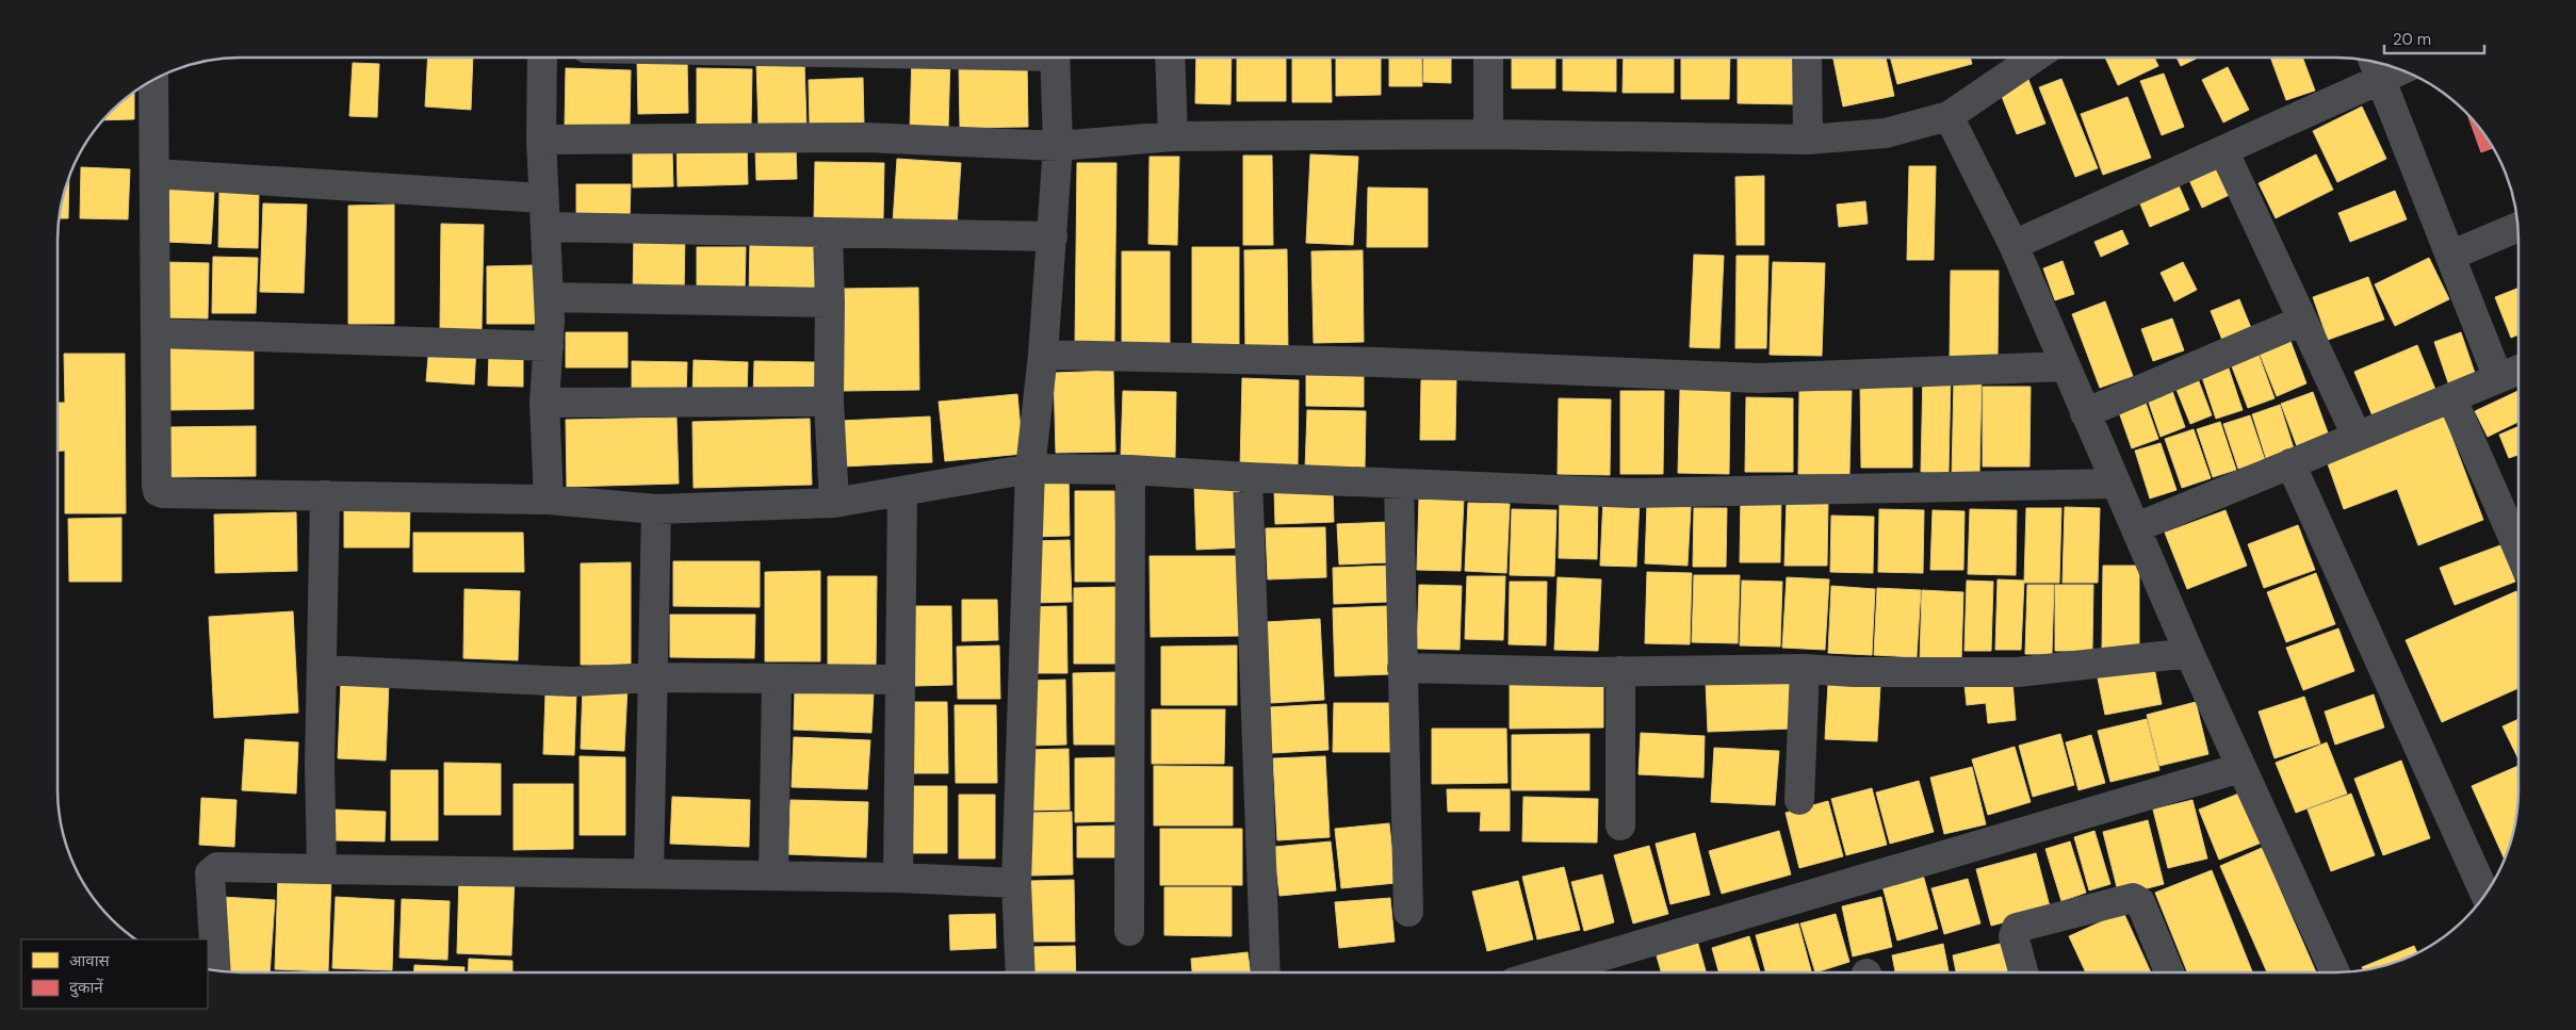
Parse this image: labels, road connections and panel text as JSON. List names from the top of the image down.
{
  "legend": ["आवास", "दुकानें"],
  "scale_bar": "20 m"
}
